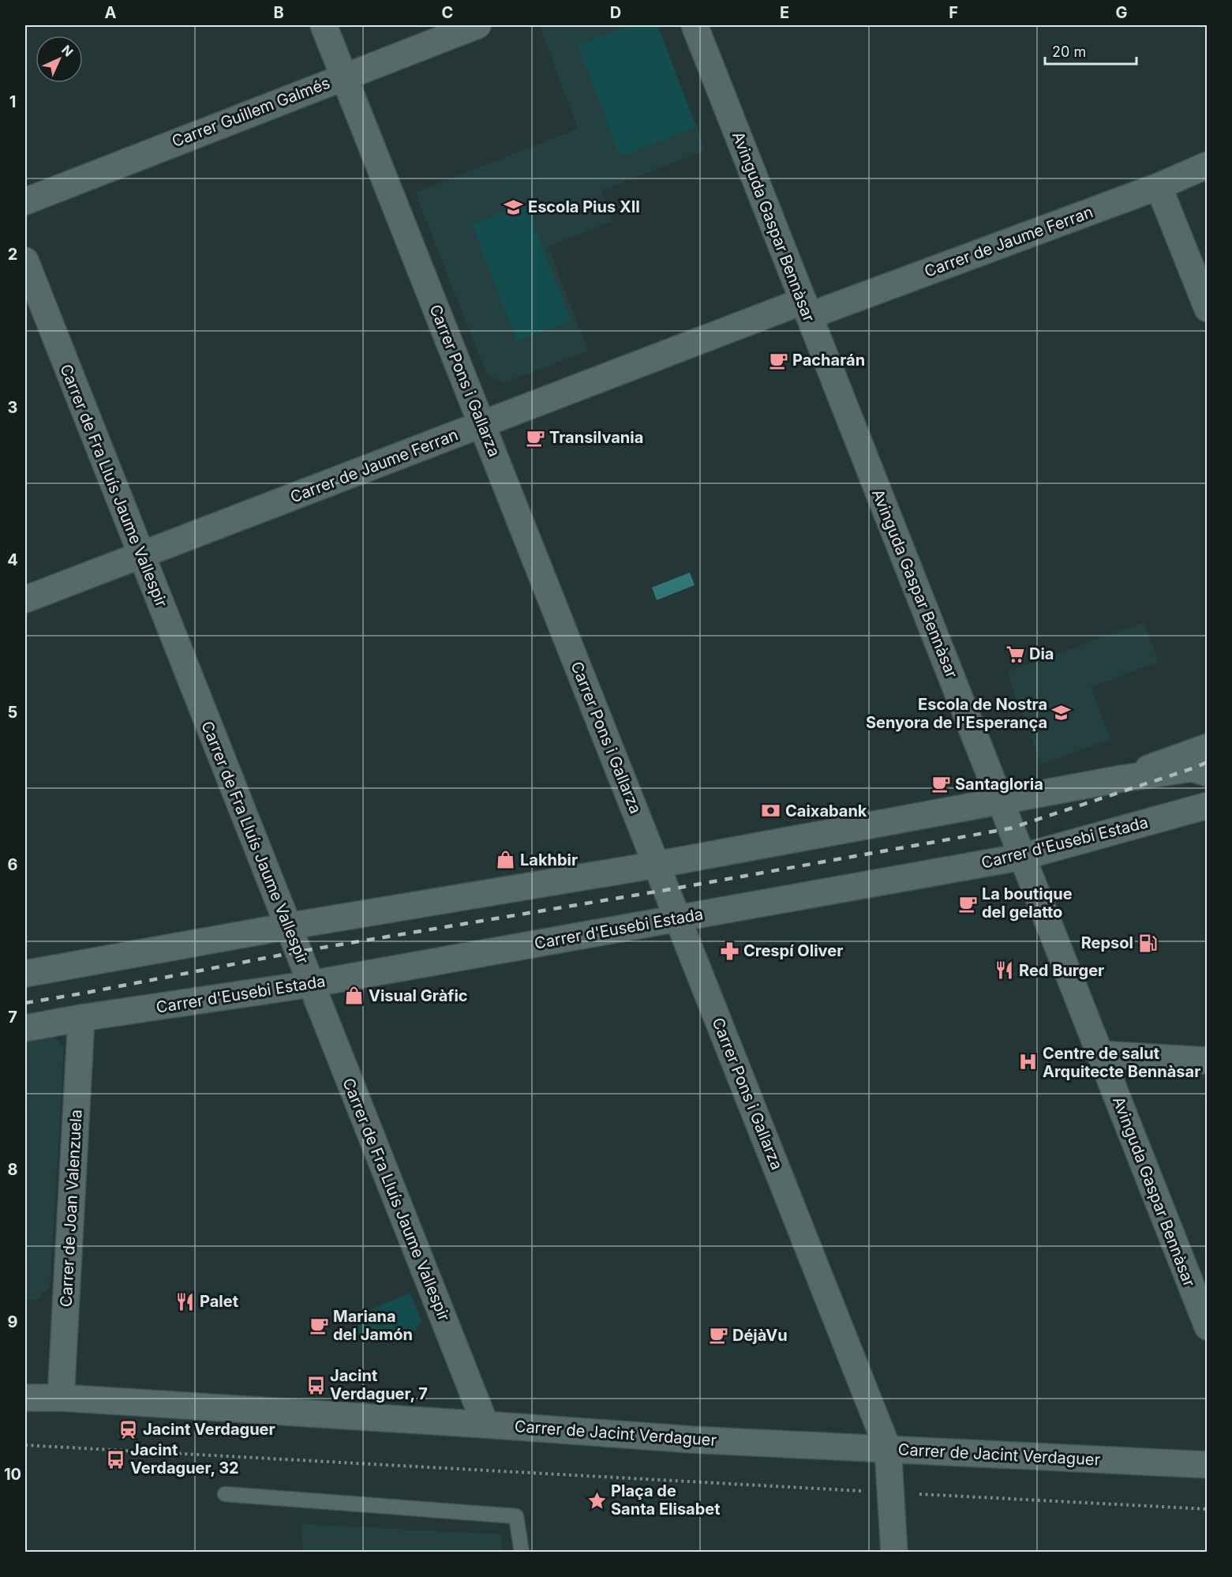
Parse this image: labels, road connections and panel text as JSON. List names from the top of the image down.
{
  "streets": {
    "street": [
      "Carrer Guillem Galmés",
      "Avinguda Gaspar Bennàsar",
      "Carrer de Jaume Ferran",
      "Carrer Pons i Gallarza",
      "Carrer de Fra Lluís Jaume Vallespir",
      "Carrer d'Eusebi Estada",
      "Carrer de Joan Valenzuela",
      "Carrer de Jacint Verdaguer"
    ]
  },
  "crossings": [
    ["Carrer Guillem Galmés", "Carrer Pons i Gallarza"],
    ["Avinguda Gaspar Bennàsar", "Carrer de Jaume Ferran"],
    ["Avinguda Gaspar Bennàsar", "Carrer d'Eusebi Estada"],
    ["Carrer de Jaume Ferran", "Carrer Pons i Gallarza"],
    ["Carrer de Jaume Ferran", "Carrer de Fra Lluís Jaume Vallespir"],
    ["Carrer Pons i Gallarza", "Carrer d'Eusebi Estada"],
    ["Carrer Pons i Gallarza", "Carrer de Jacint Verdaguer"],
    ["Carrer de Fra Lluís Jaume Vallespir", "Carrer d'Eusebi Estada"],
    ["Carrer de Fra Lluís Jaume Vallespir", "Carrer de Jacint Verdaguer"],
    ["Carrer d'Eusebi Estada", "Carrer de Joan Valenzuela"],
    ["Carrer de Joan Valenzuela", "Carrer de Jacint Verdaguer"]
  ],
  "places": {
    "school or university": ["Escola Pius XII", "Escola de Nostra Senyora de l'Esperança"],
    "cafe": [
      "Pacharán",
      "Transilvania",
      "Santagloria",
      "La boutique del gelatto",
      "Mariana del Jamón",
      "DéjàVu"
    ],
    "supermarket": ["Dia"],
    "bank": ["Caixabank"],
    "shop": ["Lakhbir", "Visual Gràfic"],
    "fuel station": ["Repsol"],
    "pharmacy": ["Crespí Oliver"],
    "restaurant": ["Red Burger", "Palet"],
    "hospital": ["Centre de salut Arquitecte Bennàsar"],
    "bus stop": ["Jacint Verdaguer, 7", "Jacint Verdaguer, 32"],
    "station": ["Jacint Verdaguer"],
    "place": ["Plaça de Santa Elisabet"]
  },
  "scale_bar": "20 m",
  "north": "top right",
  "grid": {
    "columns": [
      "A",
      "B",
      "C",
      "D",
      "E",
      "F",
      "G"
    ],
    "rows": [
      "1",
      "2",
      "3",
      "4",
      "5",
      "6",
      "7",
      "8",
      "9",
      "10"
    ]
  }
}
